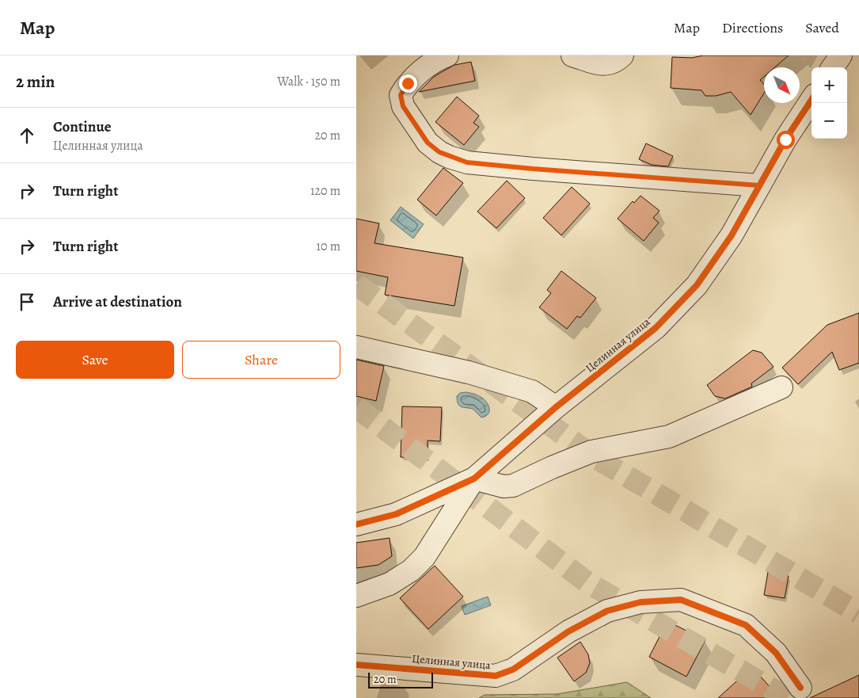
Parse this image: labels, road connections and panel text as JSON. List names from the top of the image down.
{
  "streets": {
    "street": ["Целинная улица"]
  },
  "scale_bar": "20 m",
  "north": "bottom right",
  "page": {
    "header": "Map",
    "nav": ["Map", "Directions", "Saved"],
    "heading": ["2 min", "Walk · 150 m"],
    "map_buttons": ["+", "−"],
    "list": [
      ["Continue", "Целинная улица", "20 m"],
      ["Turn right", "120 m"],
      ["Turn right", "10 m"],
      "Arrive at destination"
    ],
    "buttons": ["Save", "Share"],
    "scale": "20 m"
  }
}
